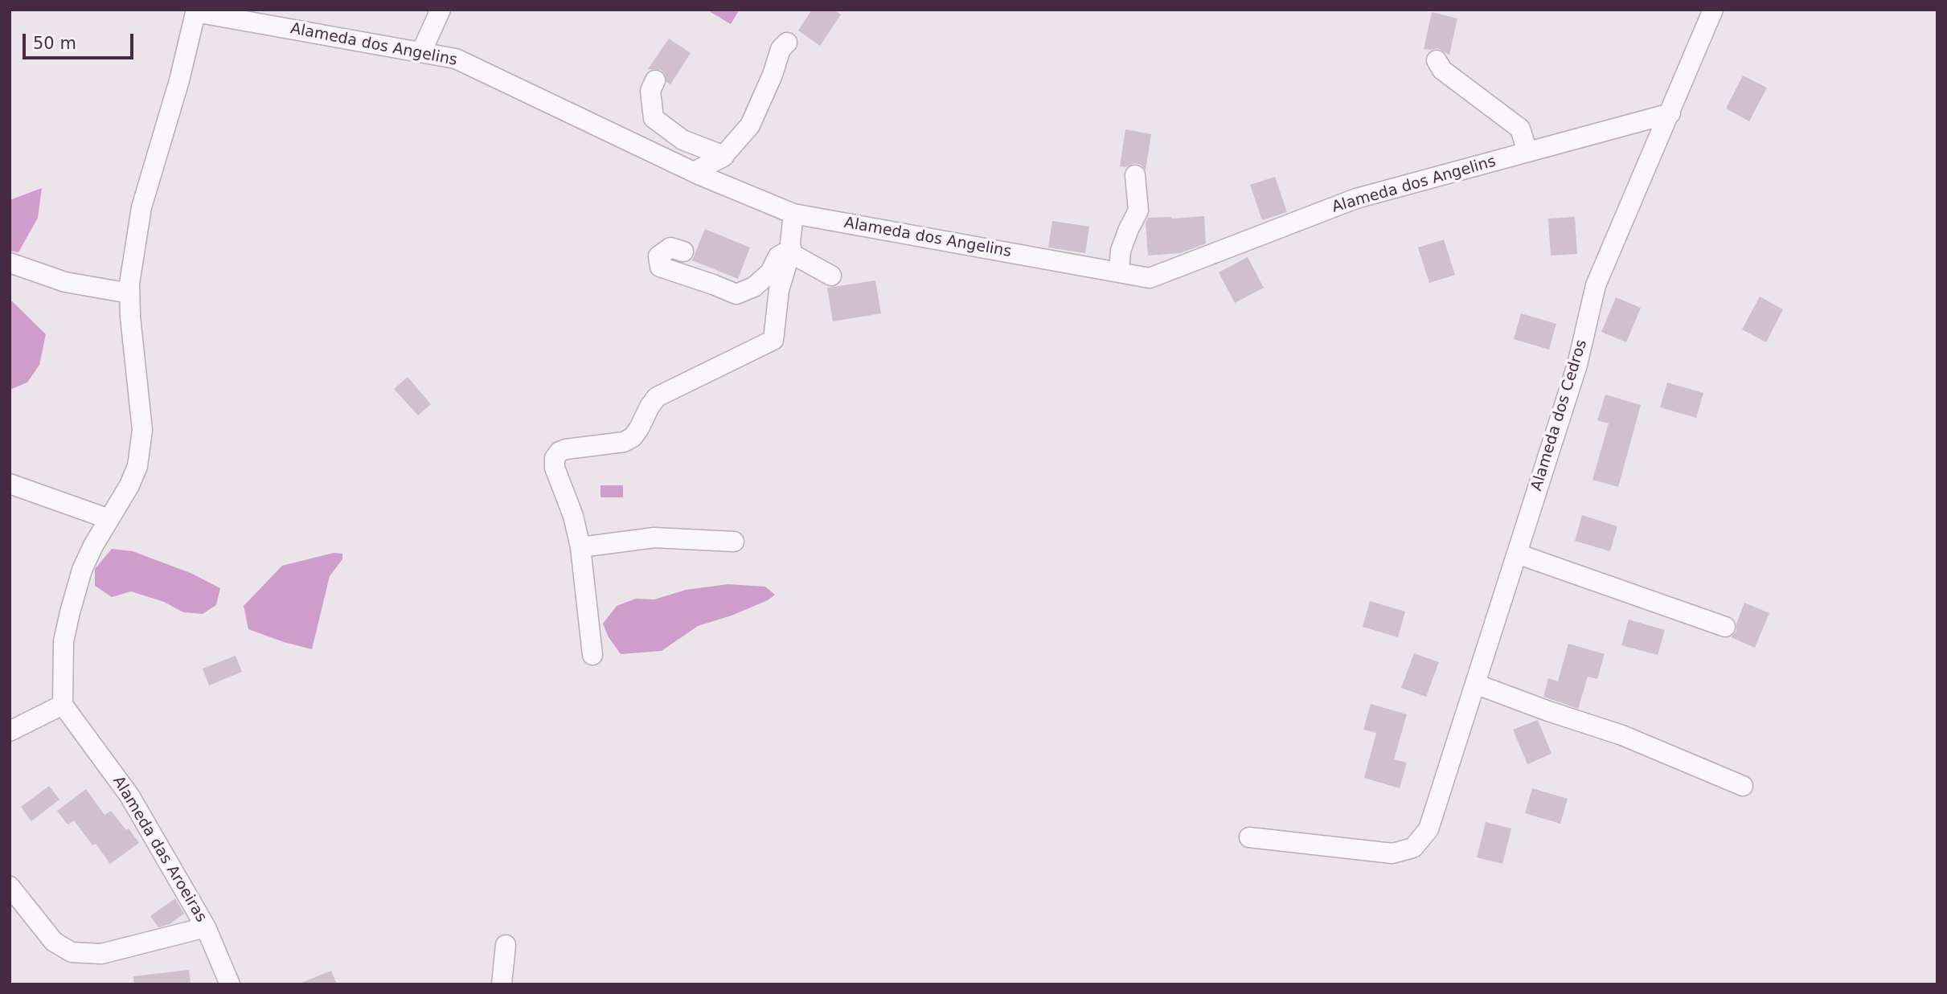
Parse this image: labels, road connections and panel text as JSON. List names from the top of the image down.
{
  "streets": {
    "street": ["Alameda dos Angelins", "Alameda dos Cedros", "Alameda das Aroeiras"]
  },
  "crossings": [
    ["Alameda dos Angelins", "Alameda dos Cedros"]
  ],
  "scale_bar": "50 m"
}
